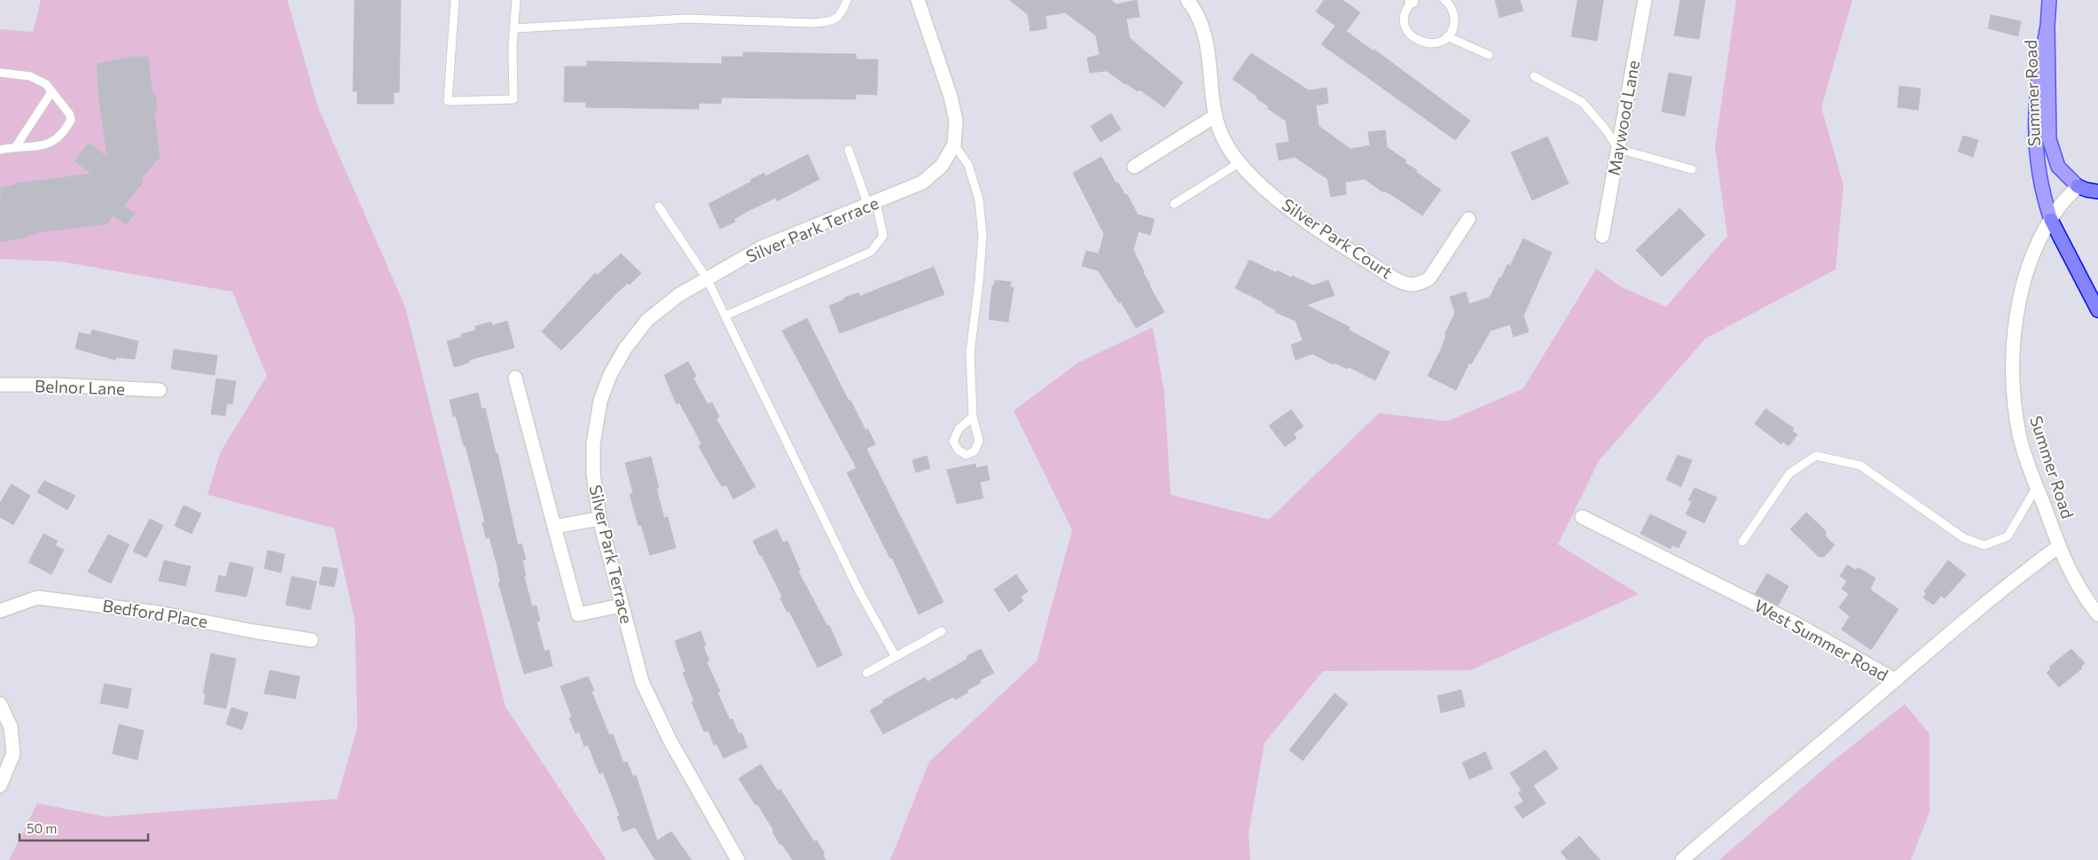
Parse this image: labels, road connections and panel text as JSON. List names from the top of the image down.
{
  "streets": {
    "main road": ["Summer Road"],
    "street": [
      "Maywood Lane",
      "Silver Park Terrace",
      "Silver Park Court",
      "Belnor Lane",
      "Bedford Place",
      "West Summer Road"
    ]
  },
  "crossings": [
    ["Summer Road", "West Summer Road"]
  ],
  "scale_bar": "50 m"
}
